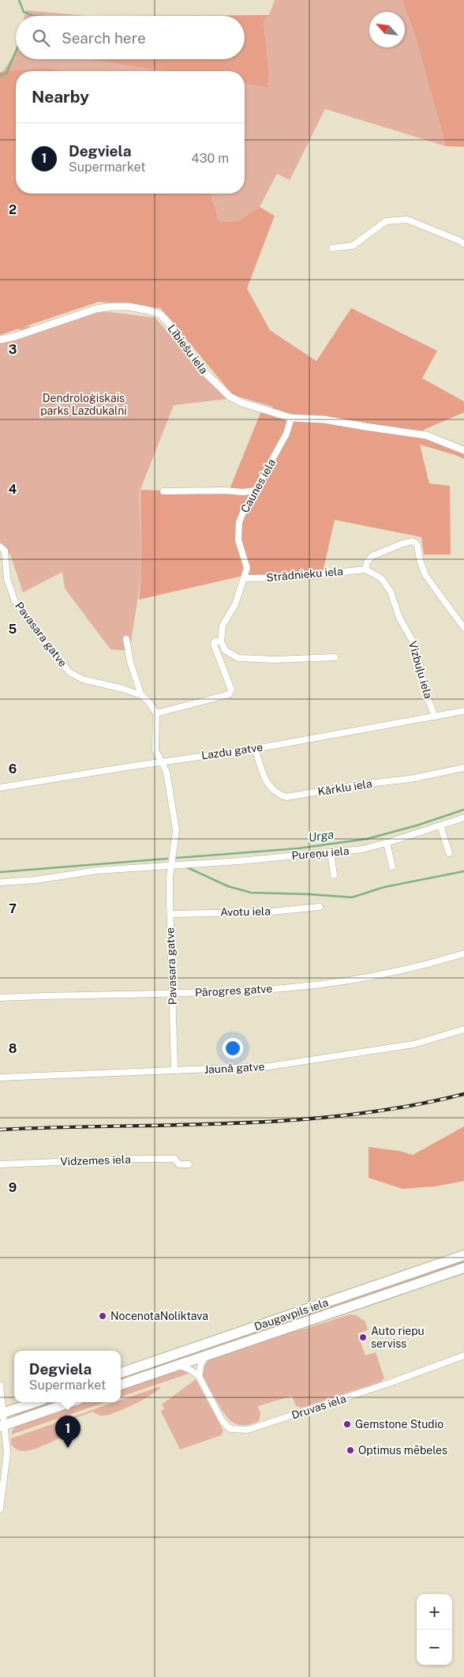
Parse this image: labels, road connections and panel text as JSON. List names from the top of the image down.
{
  "streets": {
    "highway": ["Daugavpils iela"],
    "street": [
      "Lībiešu iela",
      "Caunes iela",
      "Strādnieku iela",
      "Pavasara gatve",
      "Vizbuļu iela",
      "Lazdu gatve",
      "Kārklu iela",
      "Pureņu iela",
      "Avotu iela",
      "Pārogres gatve",
      "Jaunā gatve",
      "Vidzemes iela",
      "Druvas iela"
    ]
  },
  "crossings": [
    ["Lībiešu iela", "Caunes iela"],
    ["Caunes iela", "Strādnieku iela"],
    ["Strādnieku iela", "Vizbuļu iela"],
    ["Pavasara gatve", "Lazdu gatve"],
    ["Pavasara gatve", "Pureņu iela"],
    ["Pavasara gatve", "Avotu iela"],
    ["Pavasara gatve", "Pārogres gatve"],
    ["Pavasara gatve", "Jaunā gatve"],
    ["Vizbuļu iela", "Lazdu gatve"],
    ["Lazdu gatve", "Kārklu iela"]
  ],
  "water": ["Urga"],
  "parks": ["Dendroloģiskais parks Lazdukalni"],
  "places": [
    "NocenotaNoliktava",
    "Auto riepu serviss",
    "Gemstone Studio",
    "Optimus mēbeles"
  ],
  "north": "top left",
  "page": {
    "search": "Search here",
    "heading": "Nearby",
    "list": [
      {
        "mark": "1",
        "name": "Degviela",
        "note": "Supermarket",
        "value": "430 m"
      }
    ],
    "popup": ["Degviela", "Supermarket"],
    "pins": "1",
    "map_buttons": ["+", "−"]
  },
  "grid": {
    "rows": [
      "2",
      "3",
      "4",
      "5",
      "6",
      "7",
      "8",
      "9"
    ]
  }
}
